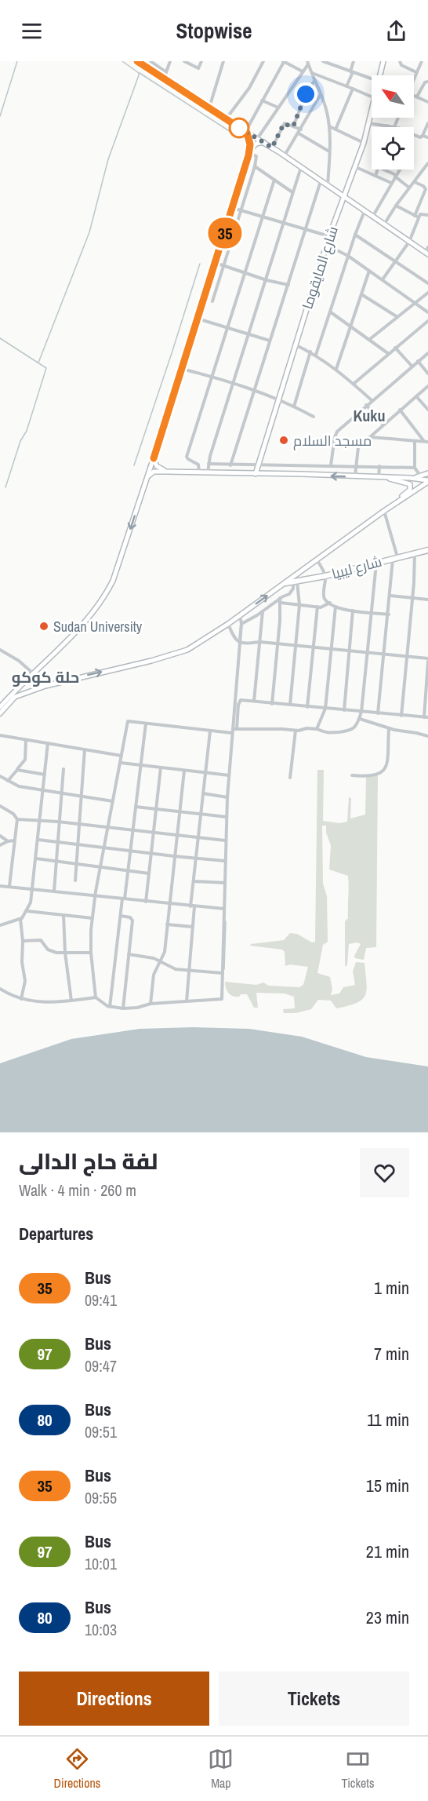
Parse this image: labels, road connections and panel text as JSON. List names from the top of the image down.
{
  "streets": {
    "main road": ["شارع ليبيا"],
    "street": ["شارع المايقوما"]
  },
  "districts": ["Kuku", "حلة كوكو"],
  "places": ["مسجد السلام", "Sudan University"],
  "lines": ["bus line 35"],
  "north": "top left",
  "page": {
    "header": "Stopwise",
    "on_map": "35",
    "heading": [
      ["لفة حاج الدالى", "Walk · 4 min · 260 m"],
      "Departures"
    ],
    "list": [
      {
        "mark": "35",
        "name": "Bus",
        "note": "09:41",
        "value": "1 min"
      },
      {
        "mark": "97",
        "name": "Bus",
        "note": "09:47",
        "value": "7 min"
      },
      {
        "mark": "80",
        "name": "Bus",
        "note": "09:51",
        "value": "11 min"
      },
      {
        "mark": "35",
        "name": "Bus",
        "note": "09:55",
        "value": "15 min"
      },
      {
        "mark": "97",
        "name": "Bus",
        "note": "10:01",
        "value": "21 min"
      },
      {
        "mark": "80",
        "name": "Bus",
        "note": "10:03",
        "value": "23 min"
      }
    ],
    "buttons": ["Directions", "Tickets"],
    "tabs": ["Directions", "Map", "Tickets"]
  }
}
